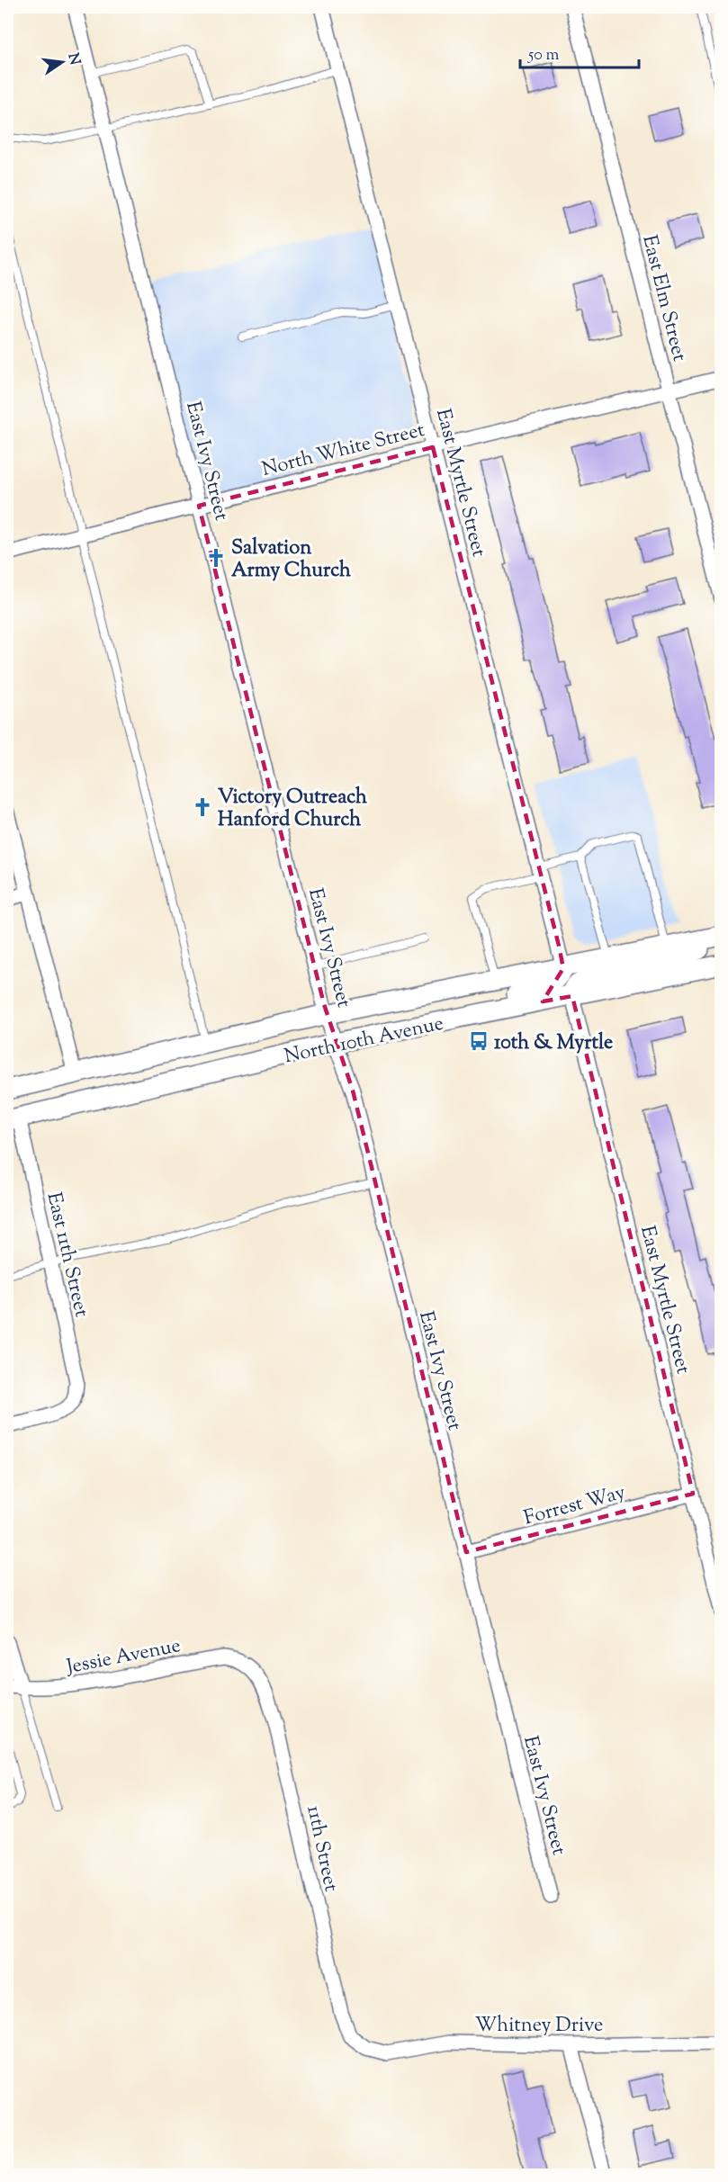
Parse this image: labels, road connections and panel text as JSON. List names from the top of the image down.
{
  "streets": {
    "main road": ["North 10th Avenue"],
    "street": [
      "East Elm Street",
      "North White Street",
      "East Ivy Street",
      "East Myrtle Street",
      "East 11th Street",
      "Forrest Way",
      "Jessie Avenue",
      "11th Street",
      "Whitney Drive"
    ]
  },
  "crossings": [
    ["East Elm Street", "North White Street"],
    ["North White Street", "East Ivy Street"],
    ["North White Street", "East Myrtle Street"],
    ["East Ivy Street", "North 10th Avenue"],
    ["East Ivy Street", "Forrest Way"],
    ["East Myrtle Street", "North 10th Avenue"],
    ["East Myrtle Street", "Forrest Way"],
    ["North 10th Avenue", "East 11th Street"],
    ["Jessie Avenue", "11th Street"],
    ["11th Street", "Whitney Drive"]
  ],
  "places": {
    "church": ["Salvation Army Church", "Victory Outreach Hanford Church"],
    "bus stop": ["10th & Myrtle"]
  },
  "scale_bar": "50 m",
  "north": "right"
}
